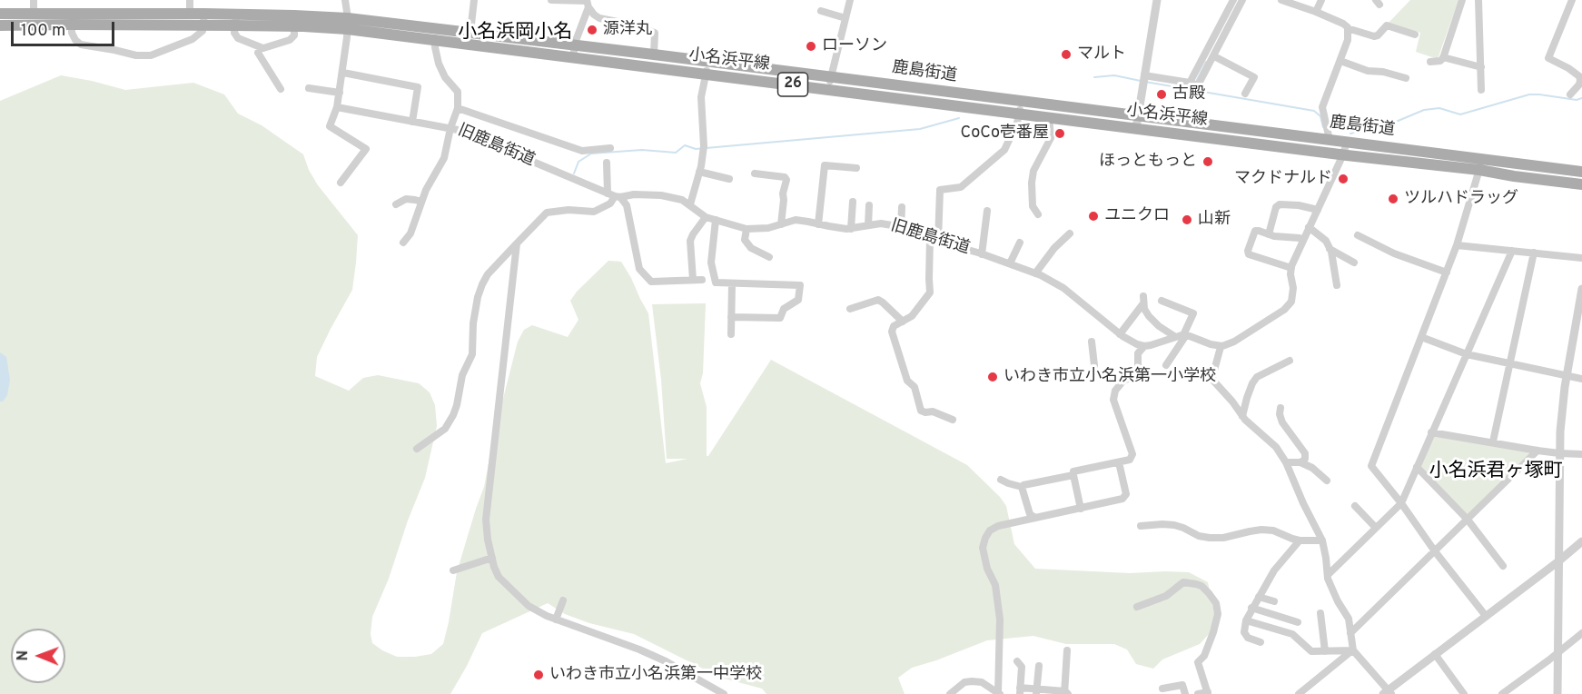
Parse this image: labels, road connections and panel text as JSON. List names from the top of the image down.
{
  "streets": {
    "main road": ["小名浜平線", "鹿島街道", "26"],
    "street": ["旧鹿島街道"]
  },
  "crossings": [
    ["小名浜平線", "鹿島街道"],
    ["小名浜平線", "旧鹿島街道"],
    ["鹿島街道", "26"],
    ["鹿島街道", "旧鹿島街道"]
  ],
  "districts": ["小名浜岡小名", "小名浜君ヶ塚町"],
  "places": [
    "源洋丸",
    "ローソン",
    "マルト",
    "古殿",
    "CoCo壱番屋",
    "ほっともっと",
    "マクドナルド",
    "ツルハドラッグ",
    "ユニクロ",
    "山新",
    "いわき市立小名浜第一小学校",
    "いわき市立小名浜第一中学校"
  ],
  "scale_bar": "100 m",
  "north": "left"
}
